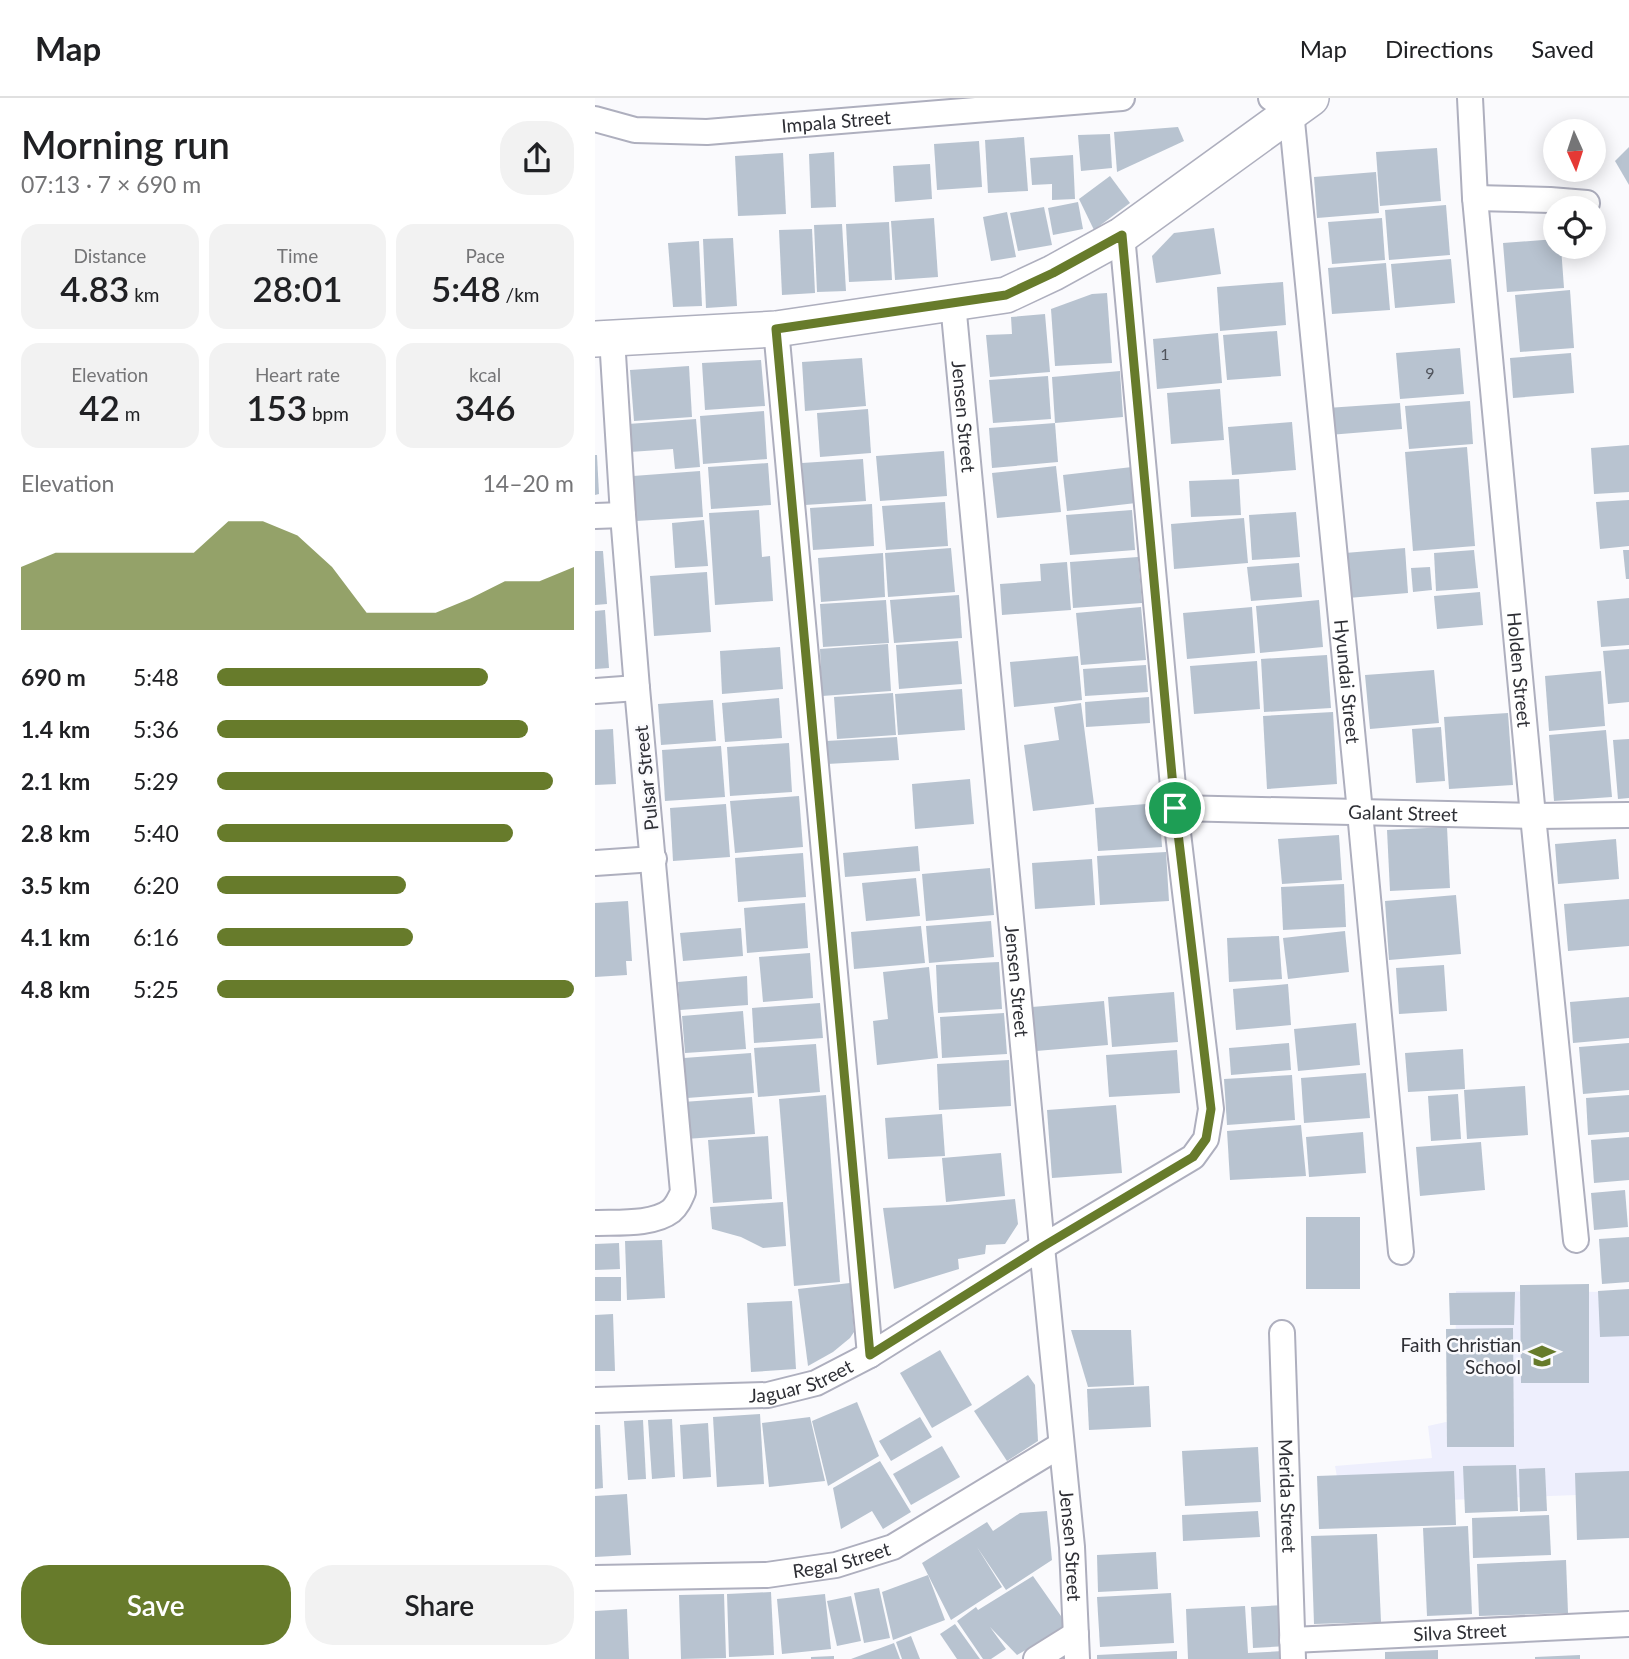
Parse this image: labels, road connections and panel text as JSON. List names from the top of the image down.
{
  "streets": {
    "street": [
      "Impala Street",
      "Jensen Street",
      "Holden Street",
      "Hyundai Street",
      "Pulsar Street",
      "Galant Street",
      "Jaguar Street",
      "Merida Street",
      "Regal Street",
      "Silva Street"
    ]
  },
  "crossings": [
    ["Jensen Street", "Jaguar Street"],
    ["Jensen Street", "Regal Street"],
    ["Holden Street", "Galant Street"],
    ["Hyundai Street", "Galant Street"],
    ["Galant Street", "Jaguar Street"],
    ["Merida Street", "Silva Street"]
  ],
  "places": {
    "school or university": ["Faith Christian School"]
  },
  "house_numbers": ["1", "9"],
  "north": "bottom",
  "page": {
    "header": "Map",
    "nav": ["Map", "Directions", "Saved"],
    "heading": ["Morning run", "07:13 · 7 × 690 m"],
    "stats": [
      ["Distance", "4.83 km"],
      ["Time", "28:01"],
      ["Pace", "5:48 /km"],
      ["Elevation", "42 m"],
      ["Heart rate", "153 bpm"],
      ["kcal", "346"]
    ],
    "chart": ["Elevation", "14–20 m"],
    "list": [
      {
        "name": "690 m",
        "note": "5:48"
      },
      {
        "name": "1.4 km",
        "note": "5:36"
      },
      {
        "name": "2.1 km",
        "note": "5:29"
      },
      {
        "name": "2.8 km",
        "note": "5:40"
      },
      {
        "name": "3.5 km",
        "note": "6:20"
      },
      {
        "name": "4.1 km",
        "note": "6:16"
      },
      {
        "name": "4.8 km",
        "note": "5:25"
      }
    ],
    "buttons": ["Save", "Share"]
  }
}
